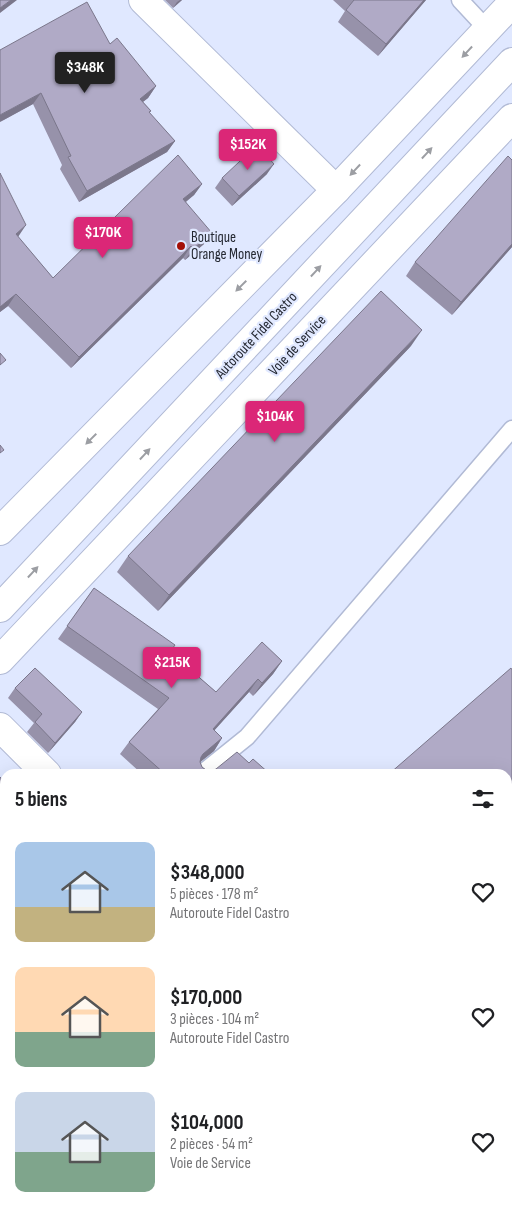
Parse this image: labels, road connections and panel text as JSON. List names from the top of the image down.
{
  "streets": {
    "main road": ["Autoroute Fidel Castro", "Voie de Service"]
  },
  "places": ["Boutique Orange Money"],
  "page": {
    "price": [
      "$348K",
      "$152K",
      "$170K",
      "$104K",
      "$215K"
    ],
    "heading": "5 biens",
    "list": [
      {
        "name": "$348,000",
        "note": "5 pièces · 178 m² · Autoroute Fidel Castro"
      },
      {
        "name": "$170,000",
        "note": "3 pièces · 104 m² · Autoroute Fidel Castro"
      },
      {
        "name": "$104,000",
        "note": "2 pièces · 54 m² · Voie de Service"
      }
    ]
  }
}
